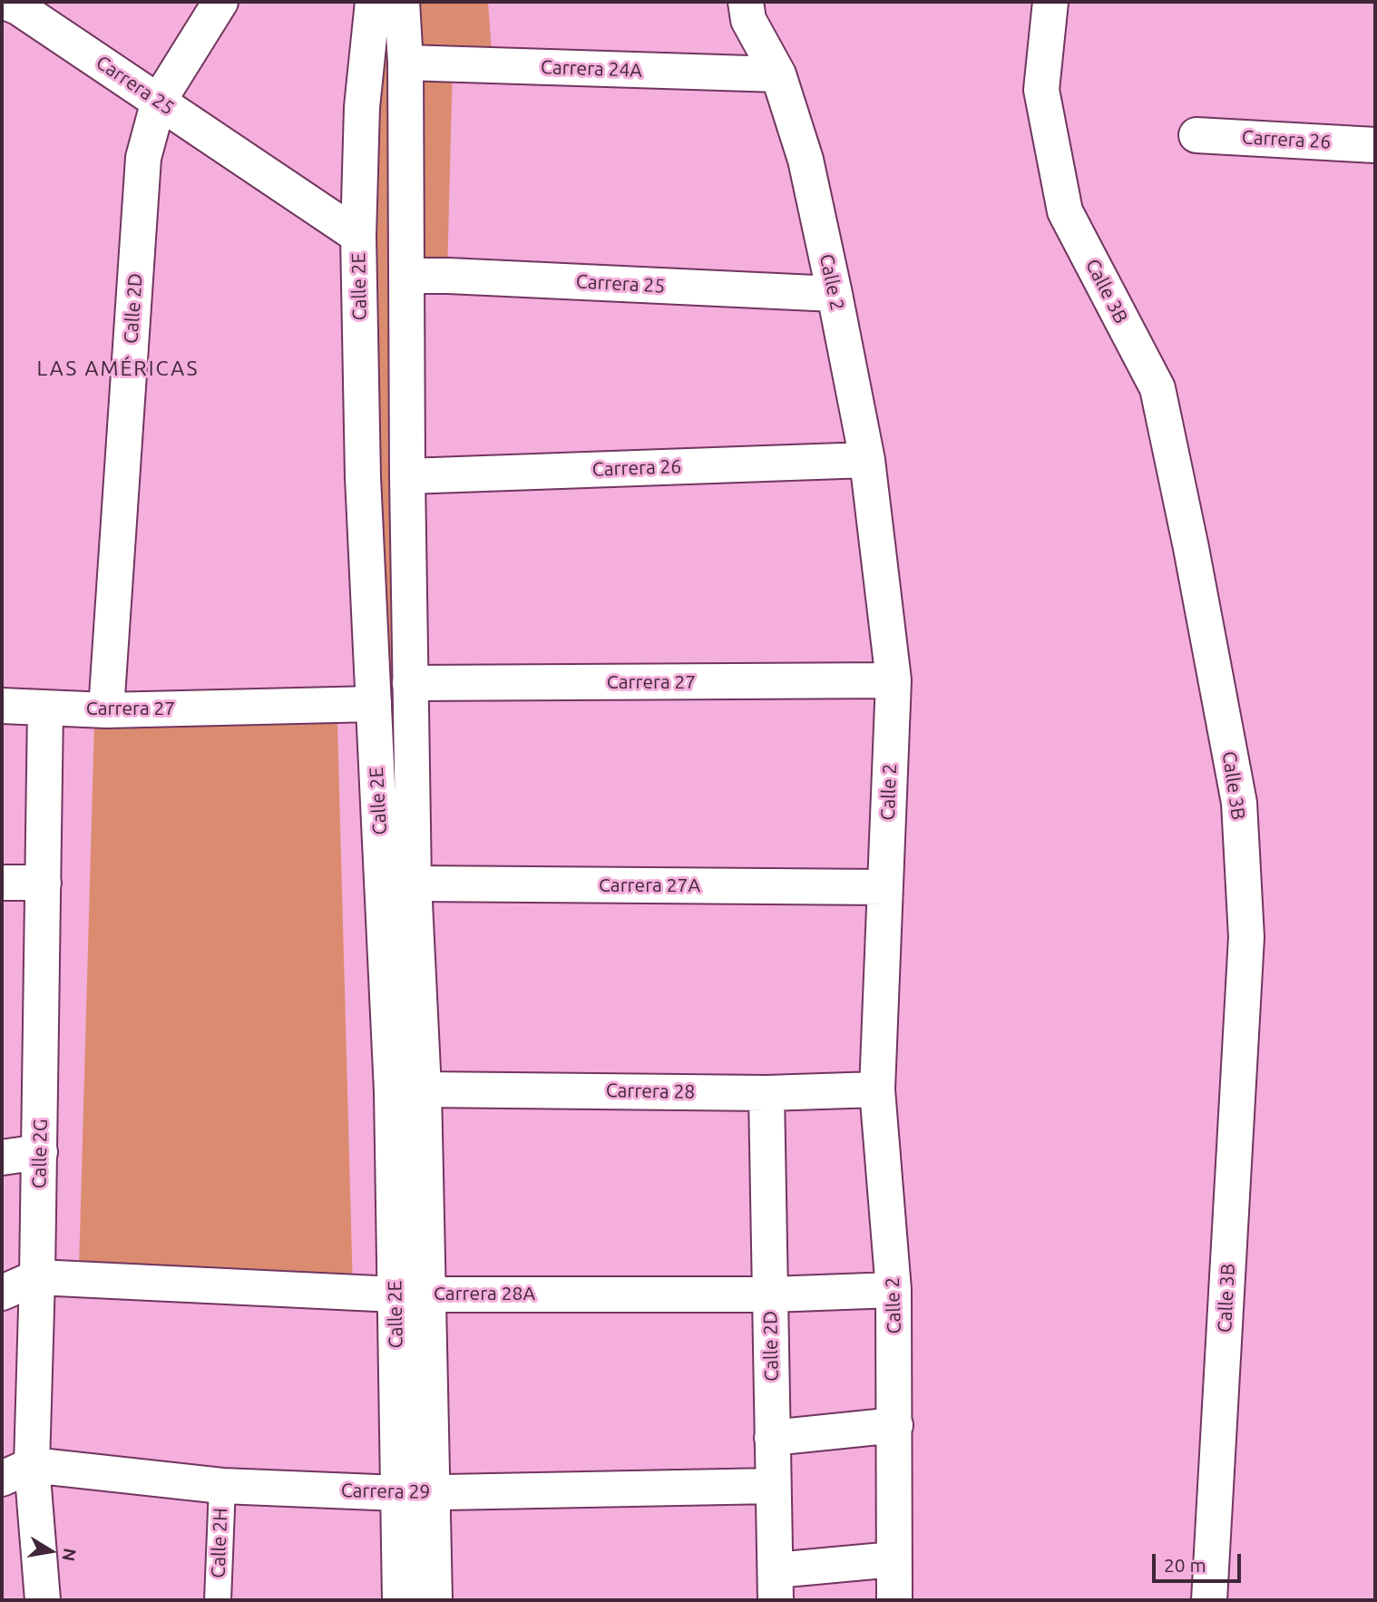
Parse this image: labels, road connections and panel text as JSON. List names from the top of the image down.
{
  "streets": {
    "street": [
      "Carrera 24A",
      "Carrera 25",
      "Carrera 26",
      "Calle 2",
      "Calle 2E",
      "Calle 3B",
      "Calle 2D",
      "Carrera 27",
      "Carrera 27A",
      "Carrera 28",
      "Calle 2G",
      "Carrera 28A",
      "Carrera 29",
      "Calle 2H"
    ]
  },
  "crossings": [
    ["Carrera 24A", "Calle 2"],
    ["Carrera 24A", "Calle 2E"],
    ["Carrera 25", "Calle 2"],
    ["Carrera 25", "Calle 2E"],
    ["Carrera 25", "Calle 2D"],
    ["Carrera 26", "Calle 2"],
    ["Carrera 26", "Calle 2E"],
    ["Calle 2", "Carrera 27"],
    ["Calle 2", "Carrera 27A"],
    ["Calle 2", "Carrera 28"],
    ["Calle 2", "Carrera 28A"],
    ["Calle 2E", "Carrera 27"],
    ["Calle 2E", "Carrera 27A"],
    ["Calle 2E", "Carrera 28"],
    ["Calle 2E", "Carrera 28A"],
    ["Calle 2E", "Carrera 29"],
    ["Calle 2D", "Carrera 27"],
    ["Calle 2D", "Carrera 28"],
    ["Calle 2D", "Carrera 28A"],
    ["Calle 2D", "Carrera 29"],
    ["Carrera 27", "Calle 2G"],
    ["Calle 2G", "Carrera 28A"],
    ["Calle 2G", "Carrera 29"],
    ["Carrera 29", "Calle 2H"]
  ],
  "districts": ["LAS AMÉRICAS"],
  "scale_bar": "20 m",
  "north": "right"
}
